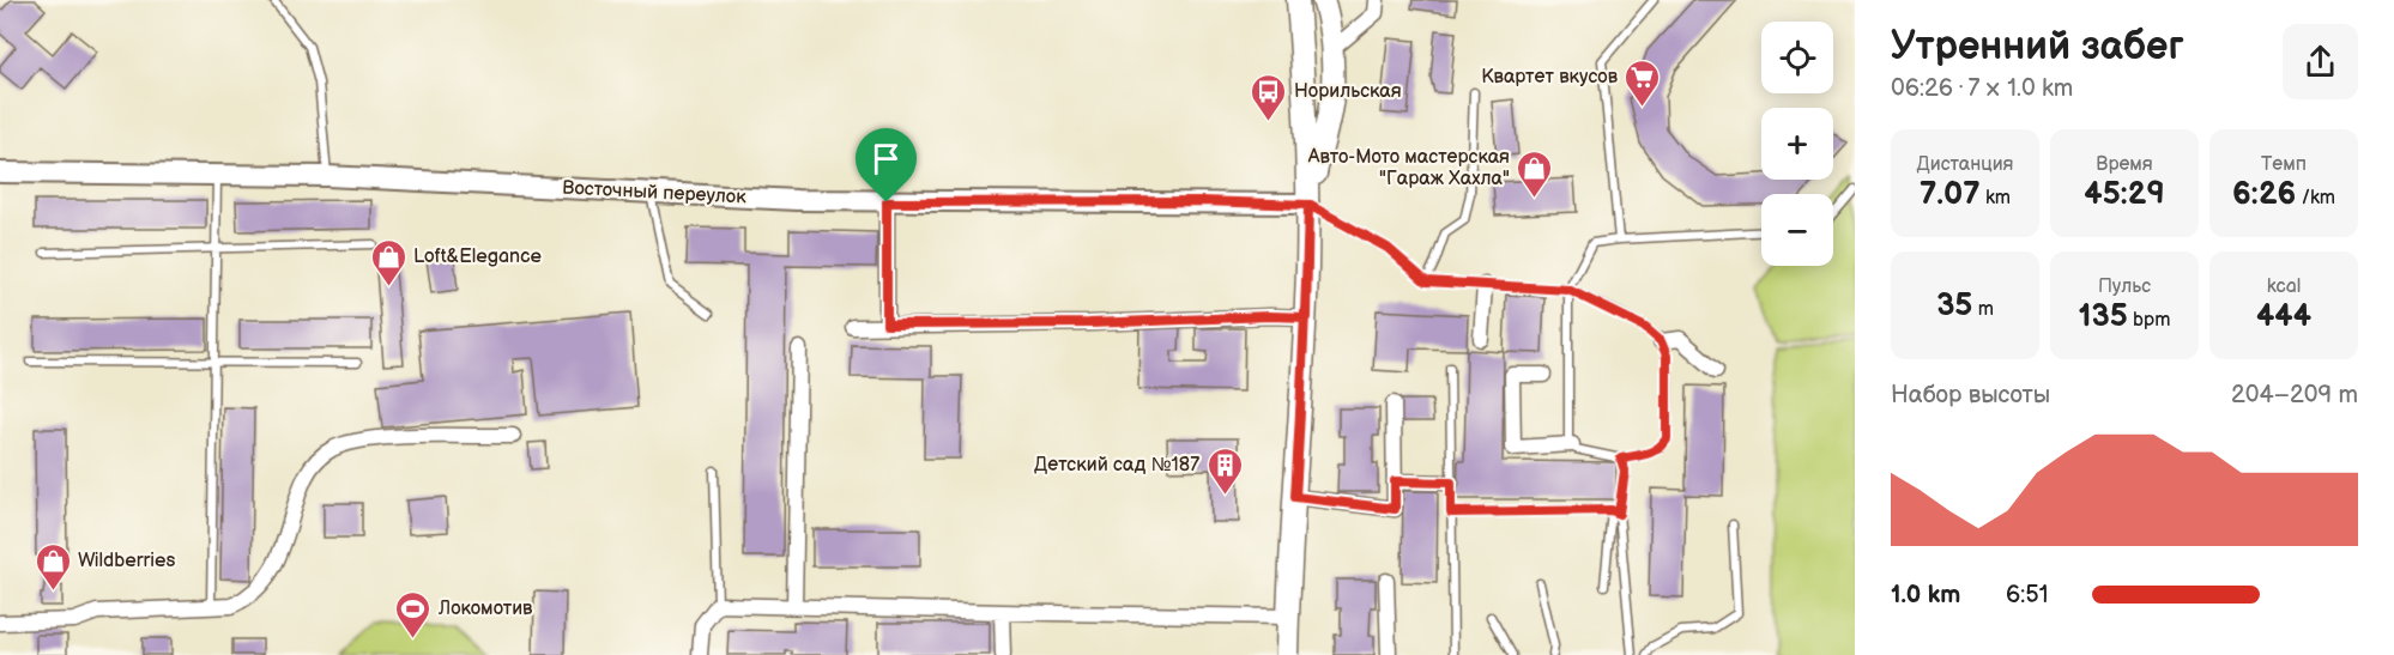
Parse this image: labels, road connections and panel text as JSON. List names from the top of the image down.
{
  "streets": {
    "street": ["Восточный переулок"]
  },
  "places": {
    "supermarket": ["Квартет вкусов"],
    "bus stop": ["Норильская"],
    "shop": ["Авто-Мото мастерская \"Гараж Хахла\"", "Loft&Elegance", "Wildberries"],
    "building": ["Детский сад №187"],
    "sports": ["Локомотив"]
  },
  "page": {
    "heading": ["Утренний забег", "06:26 · 7 × 1.0 km"],
    "map_buttons": ["+", "−"],
    "stats": [
      ["Дистанция", "7.07 km"],
      ["Время", "45:29"],
      ["Темп", "6:26 /km"],
      ["35 m"],
      ["Пульс", "135 bpm"],
      ["kcal", "444"]
    ],
    "chart": ["Набор высоты", "204–209 m"],
    "list": [
      {
        "name": "1.0 km",
        "note": "6:51"
      }
    ]
  }
}
